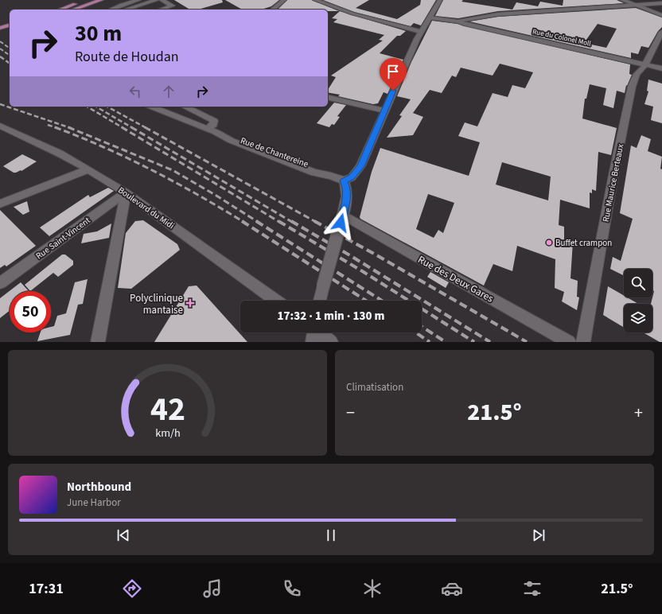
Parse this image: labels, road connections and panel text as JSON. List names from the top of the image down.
{
  "streets": {
    "street": [
      "Rue du Colonel Moll",
      "Rue de Chantereine",
      "Rue Maurice Berteaux",
      "Boulevard du Midi",
      "Rue Saint-Vincent",
      "Rue des Deux Gares"
    ]
  },
  "crossings": [
    ["Rue du Colonel Moll", "Rue Maurice Berteaux"],
    ["Boulevard du Midi", "Rue Saint-Vincent"]
  ],
  "places": {
    "other": ["Buffet crampon"],
    "health": ["Polyclinique mantaise"]
  },
  "page": {
    "turn": ["30 m", "Route de Houdan"],
    "limit": "50",
    "trip": "17:32 · 1 min · 130 m",
    "tile": "Climatisation",
    "heat": ["−", "21.5°", "+"],
    "song": ["Northbound", "June Harbor"],
    "tabs": ["17:31", "21.5°"],
    "gauge": ["42", "km/h"]
  }
}
